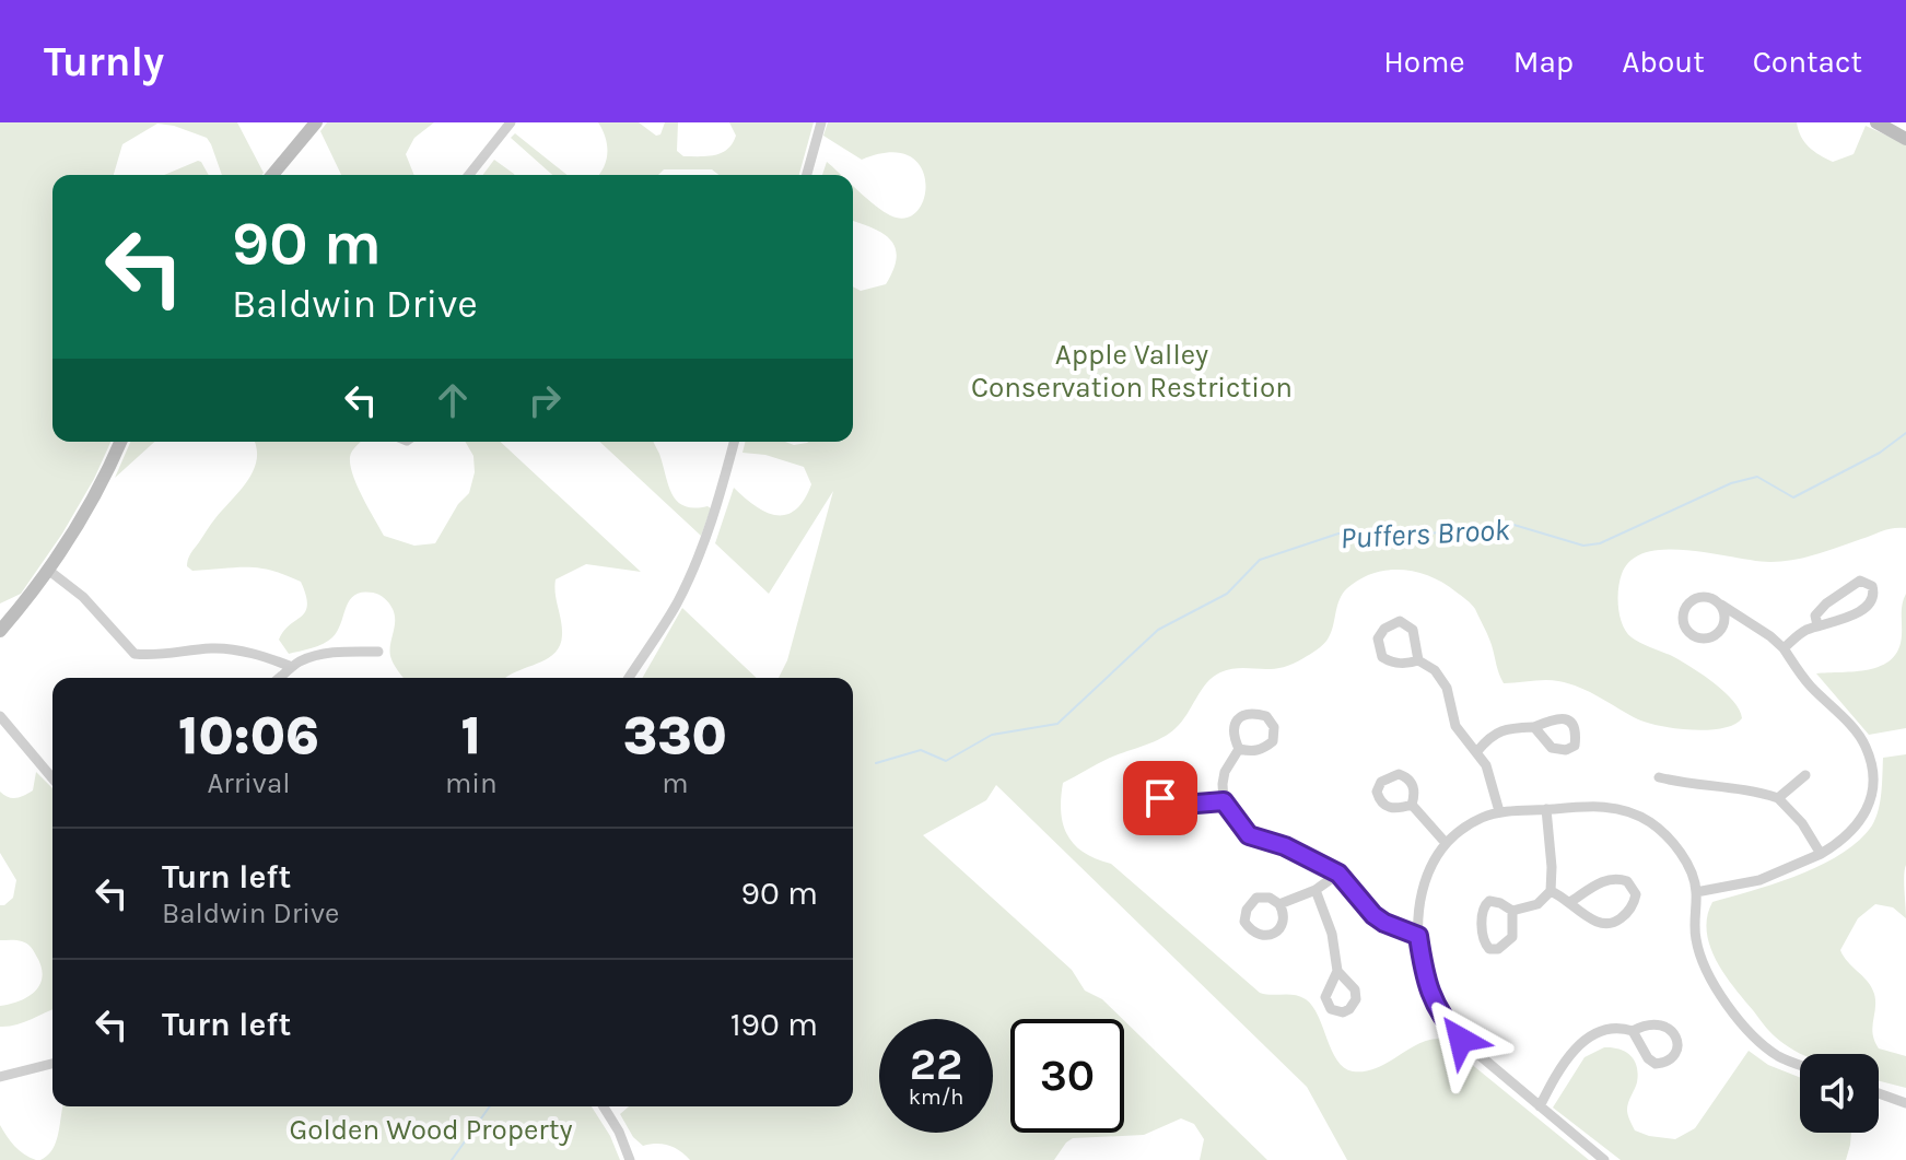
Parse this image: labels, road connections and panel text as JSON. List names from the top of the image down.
{
  "water": ["Puffers Brook"],
  "parks": ["Apple Valley Conservation Restriction", "Golden Wood Property"],
  "page": {
    "header": "Turnly",
    "nav": [
      "Home",
      "Map",
      "About",
      "Contact"
    ],
    "turn": ["90 m", "Baldwin Drive"],
    "eta": [
      "10:06",
      "Arrival",
      "1",
      "min",
      "330",
      "m"
    ],
    "list": [
      {
        "name": "Turn left",
        "note": "Baldwin Drive",
        "value": "90 m"
      },
      {
        "name": "Turn left",
        "value": "190 m"
      }
    ],
    "speed": "22 km/h",
    "limit": "30"
  }
}
